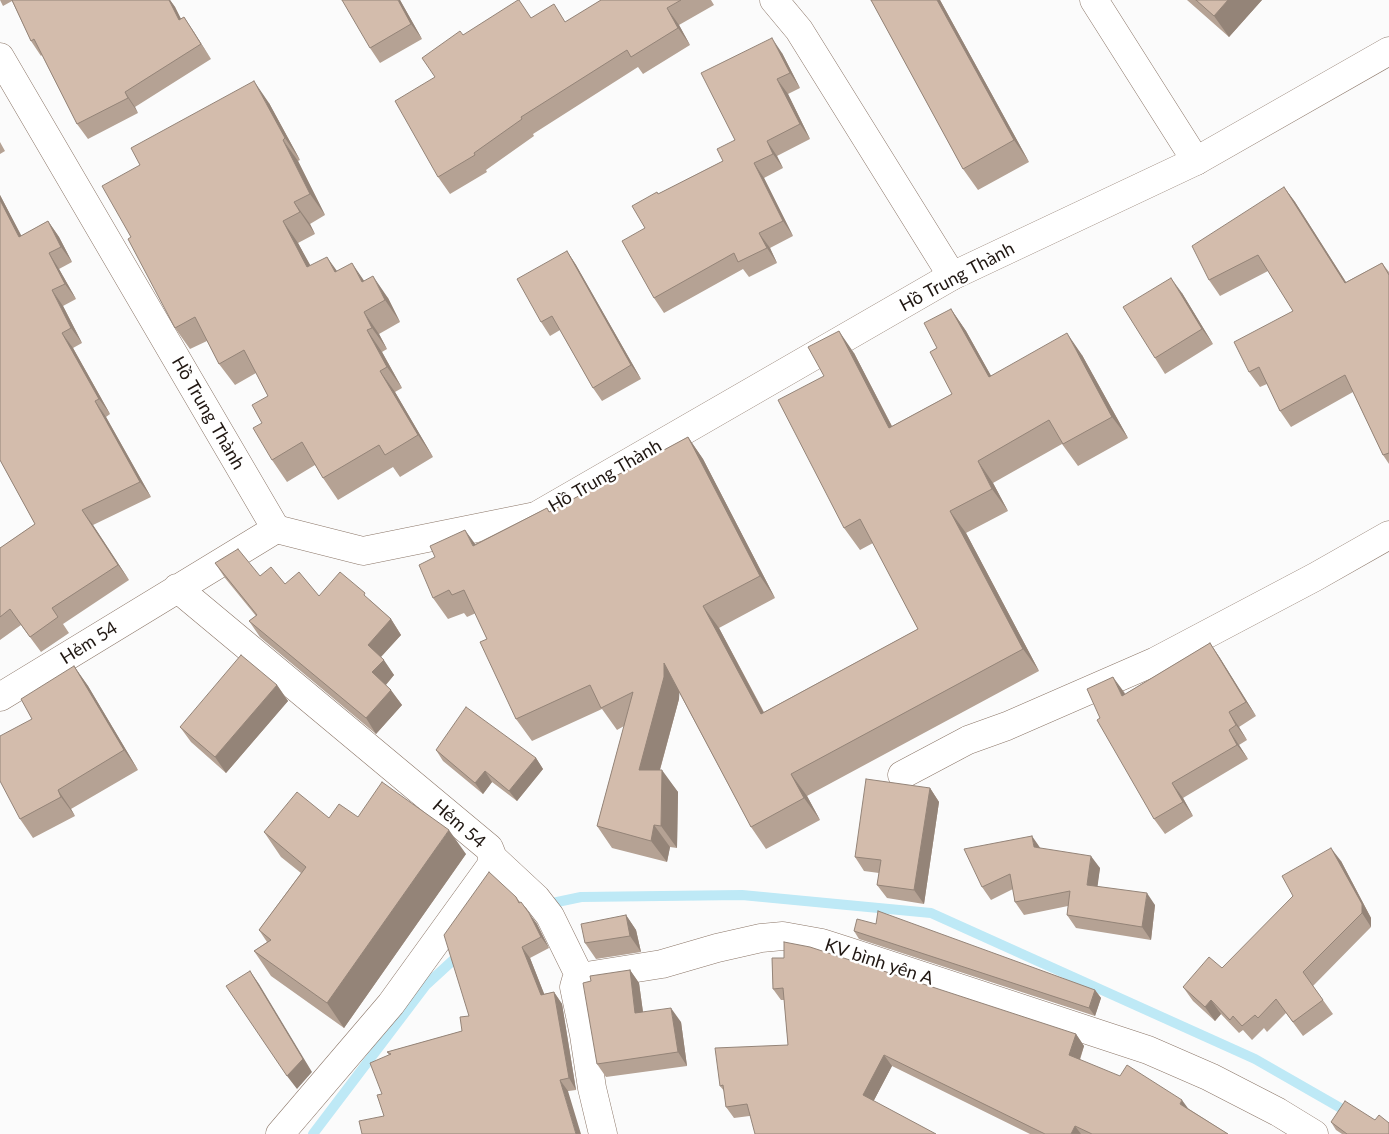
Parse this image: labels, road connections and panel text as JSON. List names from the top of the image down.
{
  "streets": {
    "street": ["Hồ Trung Thành", "Hẻm 54", "KV bình yên A"]
  },
  "crossings": [
    ["Hồ Trung Thành", "Hẻm 54"]
  ]
}
